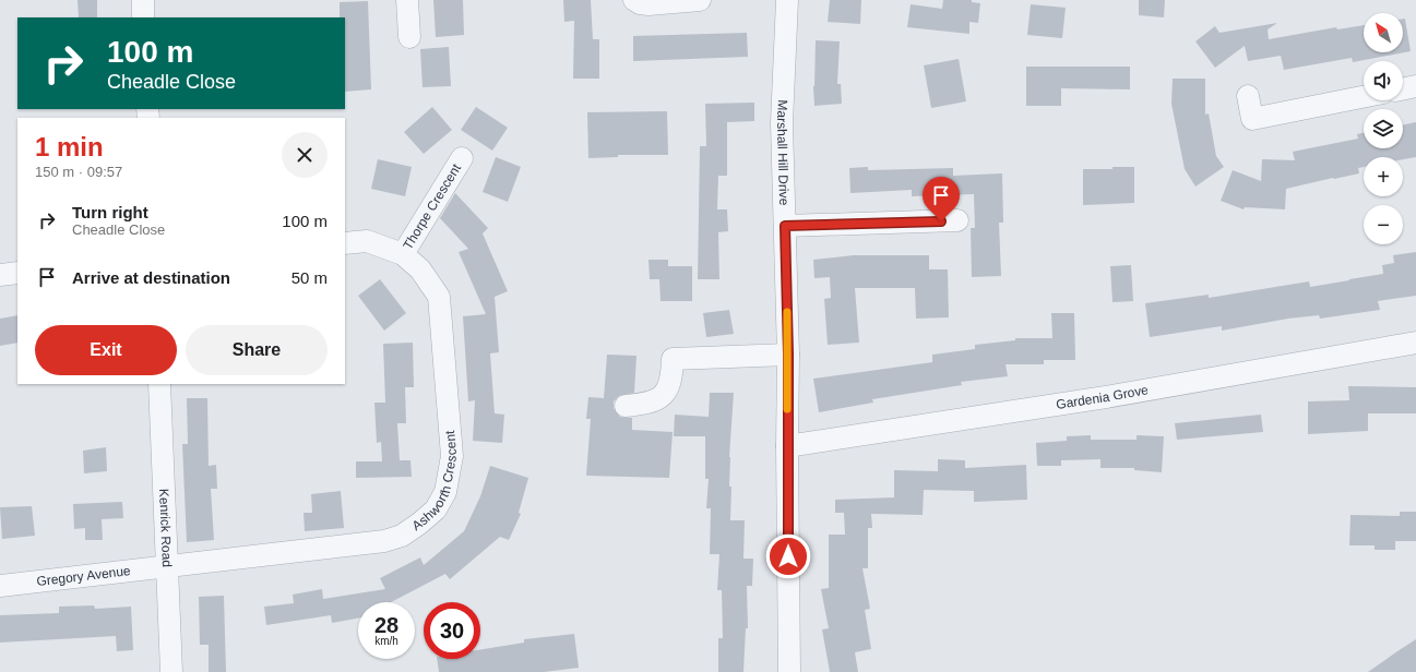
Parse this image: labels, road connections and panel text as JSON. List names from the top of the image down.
{
  "streets": {
    "street": [
      "Marshall Hill Drive",
      "Thorpe Crescent",
      "Gardenia Grove",
      "Ashworth Crescent",
      "Kenrick Road",
      "Gregory Avenue"
    ]
  },
  "crossings": [
    ["Marshall Hill Drive", "Gardenia Grove"],
    ["Thorpe Crescent", "Ashworth Crescent"],
    ["Ashworth Crescent", "Kenrick Road"],
    ["Ashworth Crescent", "Gregory Avenue"],
    ["Kenrick Road", "Gregory Avenue"]
  ],
  "north": "top left",
  "page": {
    "map_buttons": ["+", "−"],
    "turn": ["100 m", "Cheadle Close"],
    "heading": ["1 min", "150 m · 09:57"],
    "list": [
      {
        "name": "Turn right",
        "note": "Cheadle Close",
        "value": "100 m"
      },
      {
        "name": "Arrive at destination",
        "value": "50 m"
      }
    ],
    "buttons": ["Exit", "Share"],
    "speed": "28 km/h",
    "limit": "30"
  }
}
